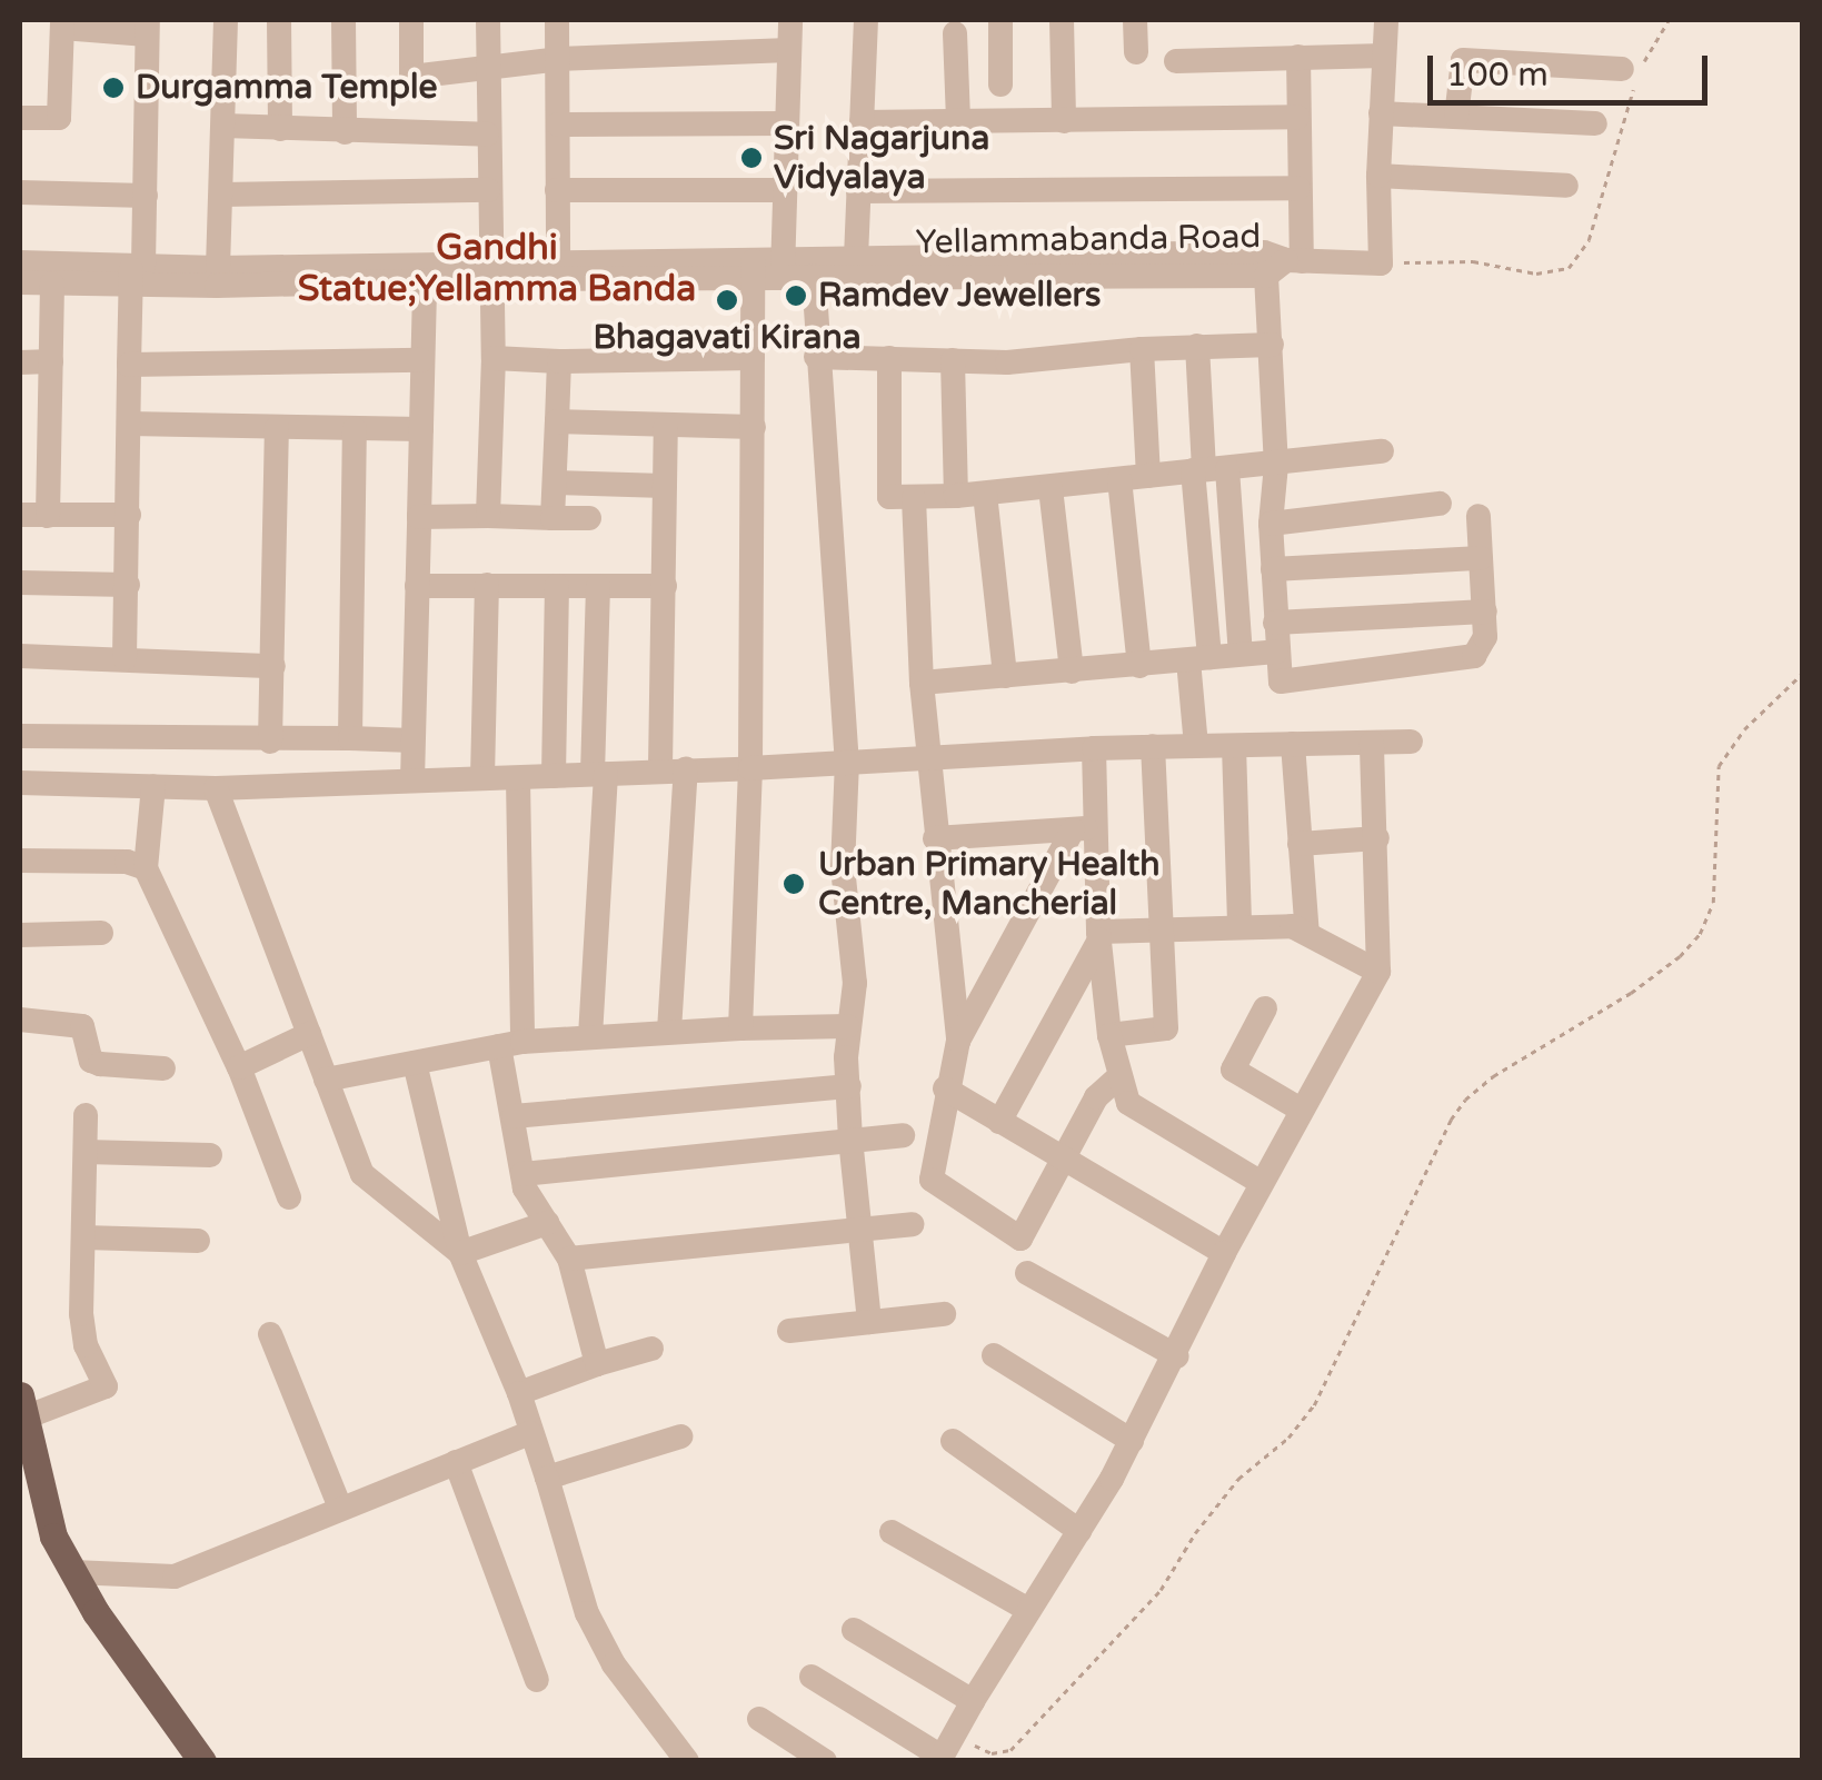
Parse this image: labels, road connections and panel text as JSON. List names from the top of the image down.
{
  "streets": {
    "street": ["Yellammabanda Road"]
  },
  "districts": ["Gandhi Statue;Yellamma Banda"],
  "places": [
    "Durgamma Temple",
    "Sri Nagarjuna Vidyalaya",
    "Ramdev Jewellers",
    "Bhagavati Kirana",
    "Urban Primary Health Centre, Mancherial"
  ],
  "scale_bar": "100 m"
}
